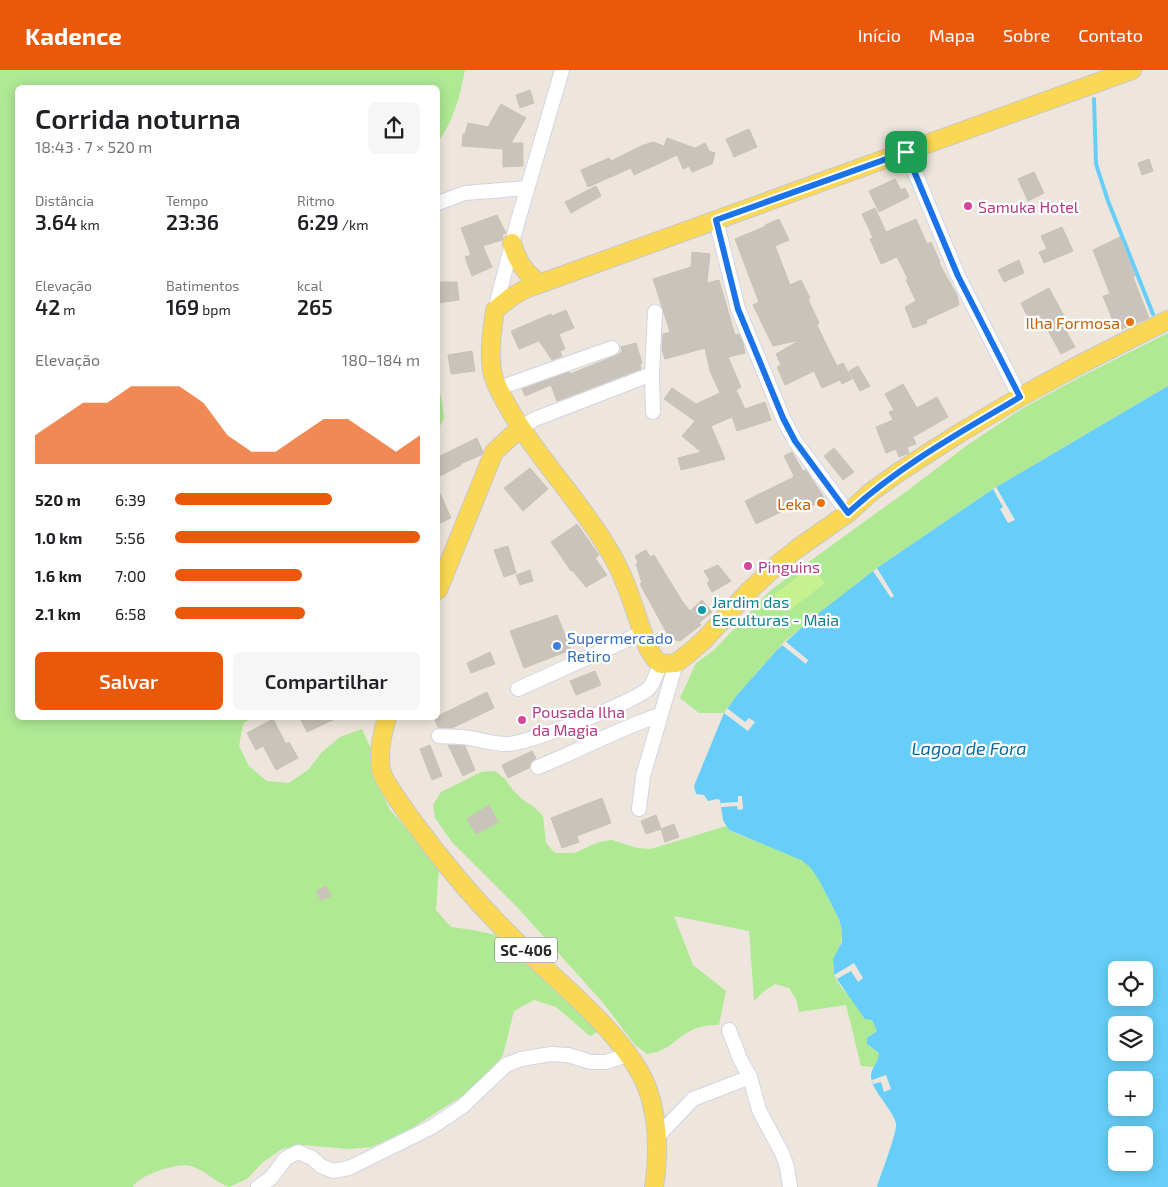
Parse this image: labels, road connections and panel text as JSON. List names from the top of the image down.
{
  "streets": {
    "main road": ["SC-406"]
  },
  "water": ["Lagoa de Fora"],
  "places": [
    "Samuka Hotel",
    "Ilha Formosa",
    "Leka",
    "Pinguins",
    "Jardim das Esculturas - Maia",
    "Supermercado Retiro",
    "Pousada Ilha da Magia"
  ],
  "page": {
    "header": "Kadence",
    "nav": [
      "Início",
      "Mapa",
      "Sobre",
      "Contato"
    ],
    "heading": ["Corrida noturna", "18:43 · 7 × 520 m"],
    "stats": [
      ["Distância", "3.64 km"],
      ["Tempo", "23:36"],
      ["Ritmo", "6:29 /km"],
      ["Elevação", "42 m"],
      ["Batimentos", "169 bpm"],
      ["kcal", "265"]
    ],
    "chart": ["Elevação", "180–184 m"],
    "list": [
      {
        "name": "520 m",
        "note": "6:39"
      },
      {
        "name": "1.0 km",
        "note": "5:56"
      },
      {
        "name": "1.6 km",
        "note": "7:00"
      },
      {
        "name": "2.1 km",
        "note": "6:58"
      }
    ],
    "buttons": ["Salvar", "Compartilhar"],
    "map_buttons": ["+", "−"]
  }
}
